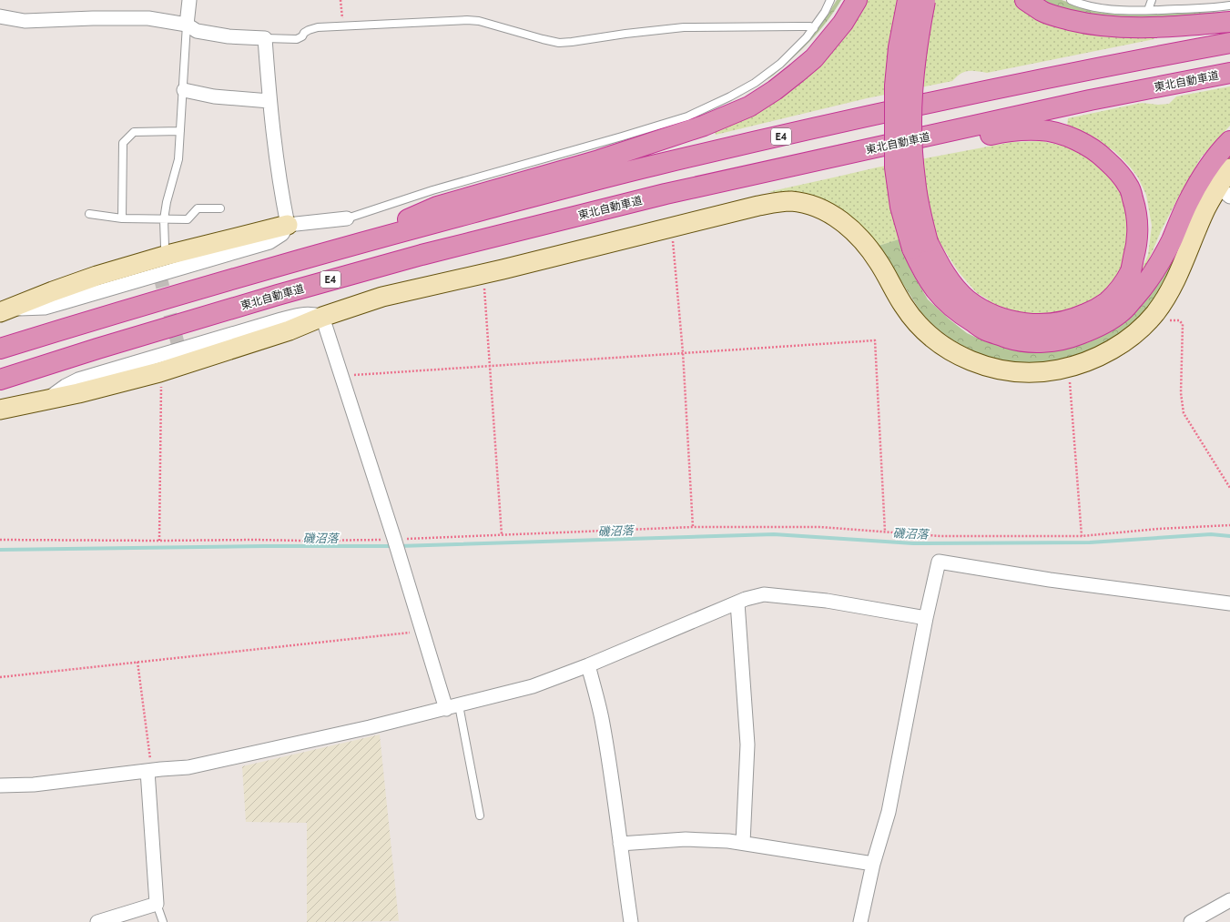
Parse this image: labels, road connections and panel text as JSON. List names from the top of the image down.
{
  "streets": {
    "highway": ["東北自動車道", "E4"]
  },
  "water": ["磯沼落"]
}
